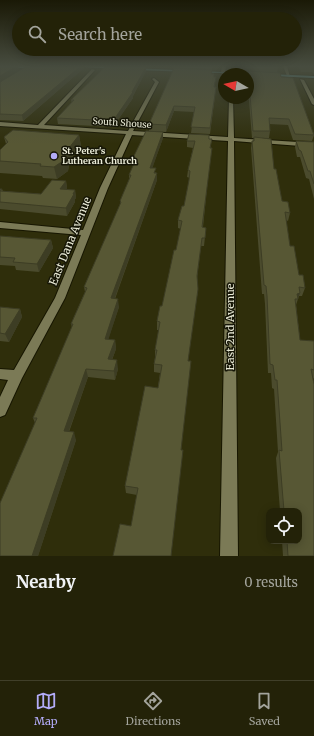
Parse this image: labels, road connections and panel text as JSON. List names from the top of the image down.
{
  "streets": {
    "street": ["South Shouse", "East Dana Avenue", "East 2nd Avenue"]
  },
  "crossings": [
    ["South Shouse", "East Dana Avenue"],
    ["South Shouse", "East 2nd Avenue"]
  ],
  "places": ["St. Peter's Lutheran Church"],
  "north": "left",
  "page": {
    "search": "Search here",
    "heading": ["Nearby", "0 results"],
    "nav": ["Map", "Directions", "Saved"]
  }
}
